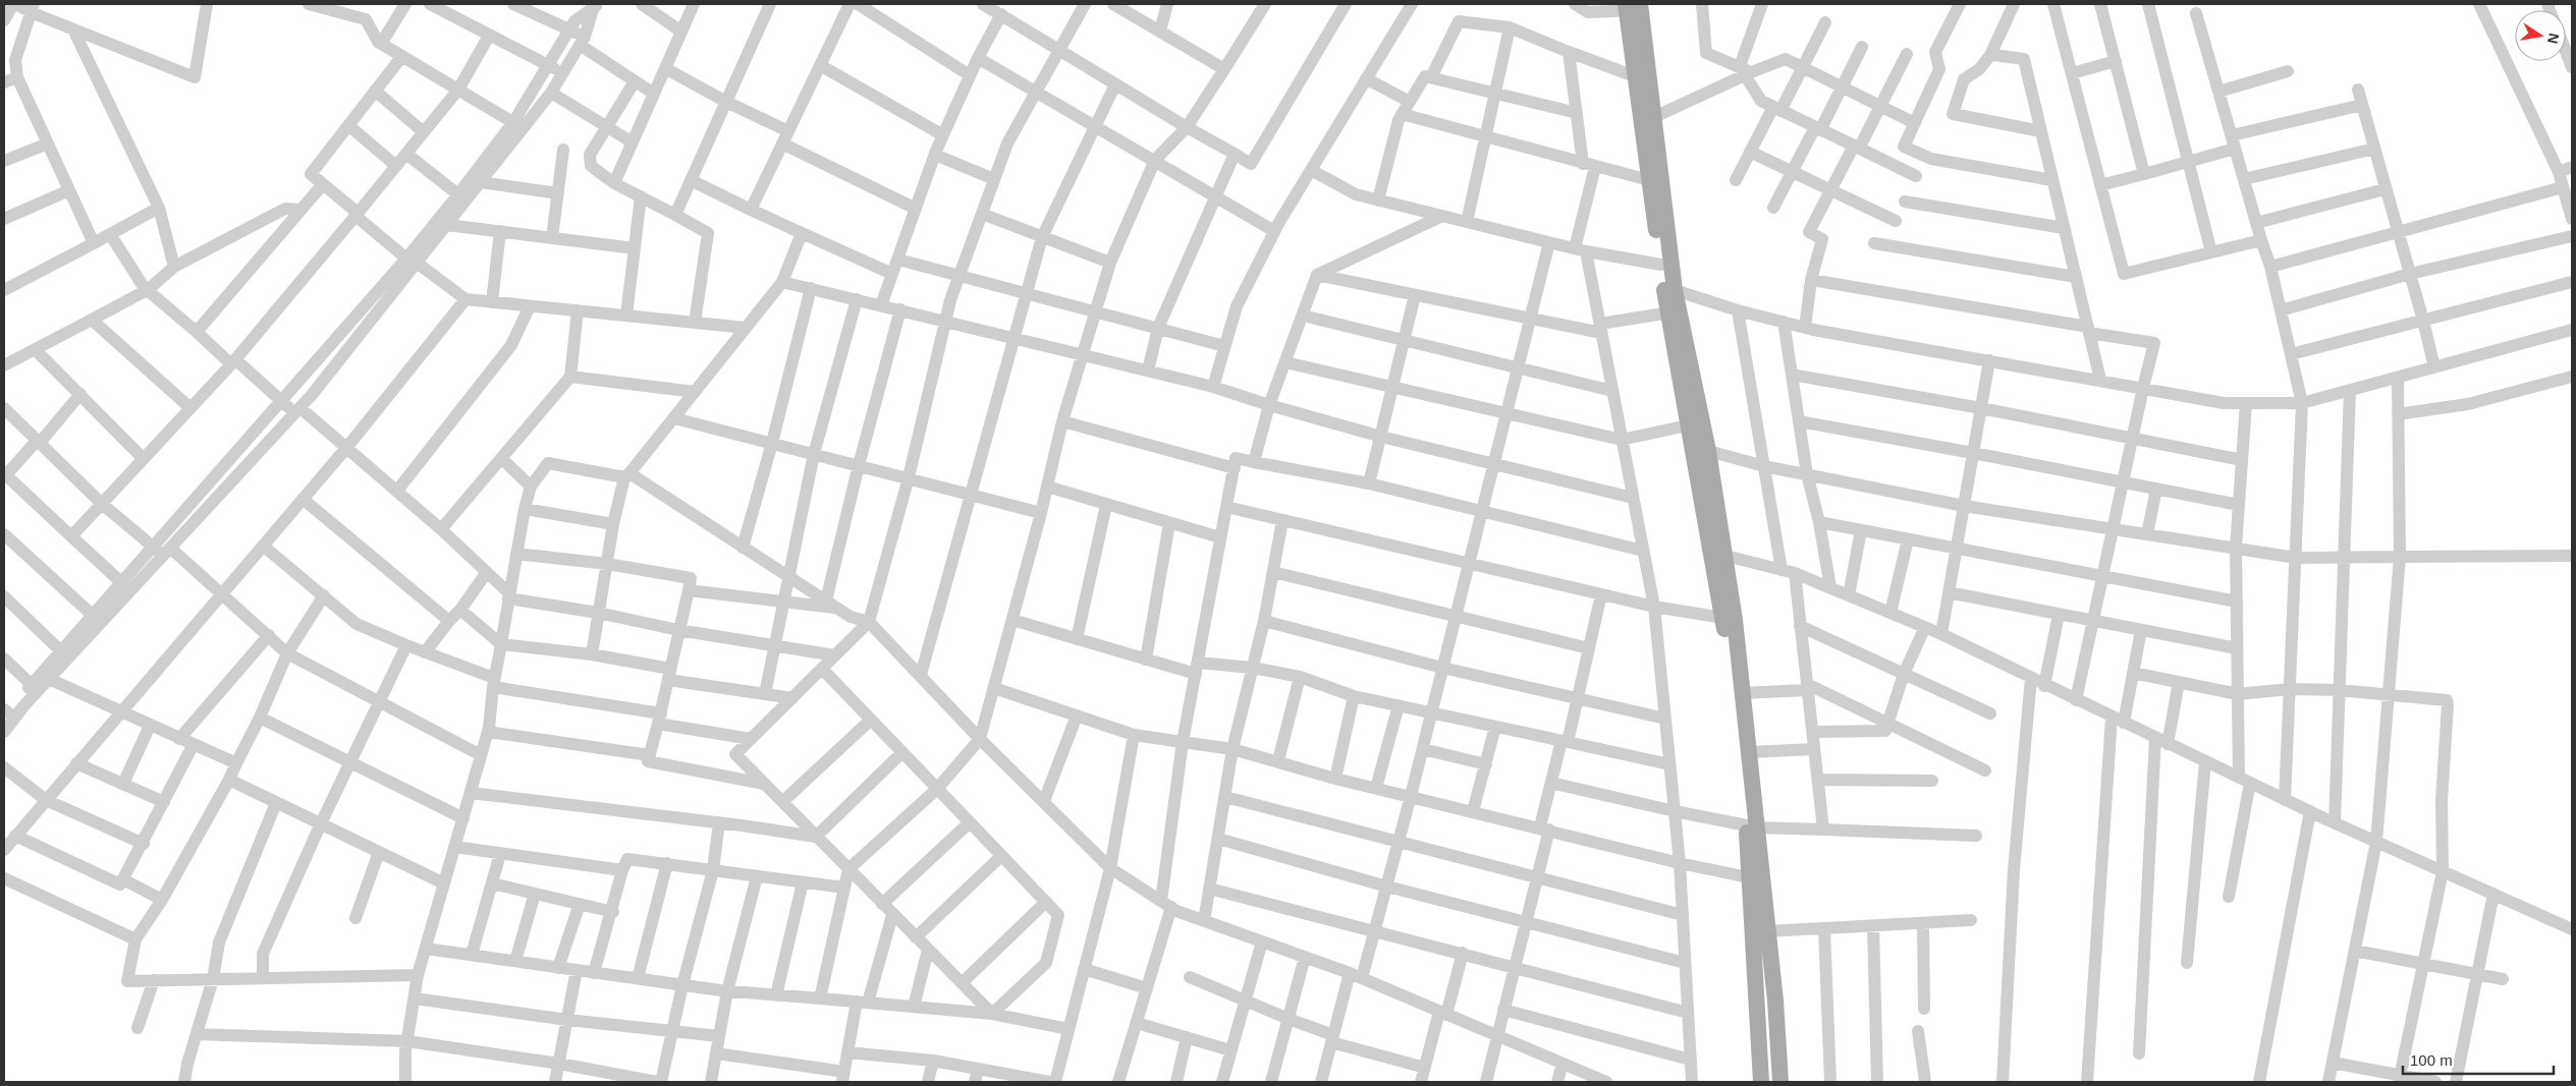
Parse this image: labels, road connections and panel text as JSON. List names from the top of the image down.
{
  "scale_bar": "100 m",
  "north": "right"
}
